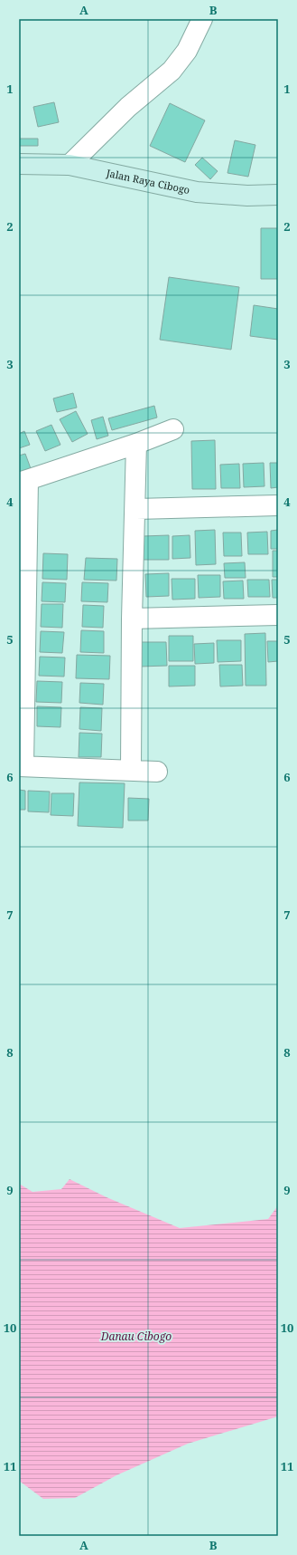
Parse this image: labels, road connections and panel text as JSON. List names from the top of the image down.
{
  "streets": {
    "street": ["Jalan Raya Cibogo"]
  },
  "water": ["Danau Cibogo"],
  "grid": {
    "columns": ["A", "B"],
    "rows": [
      "1",
      "2",
      "3",
      "4",
      "5",
      "6",
      "7",
      "8",
      "9",
      "10",
      "11"
    ]
  }
}
